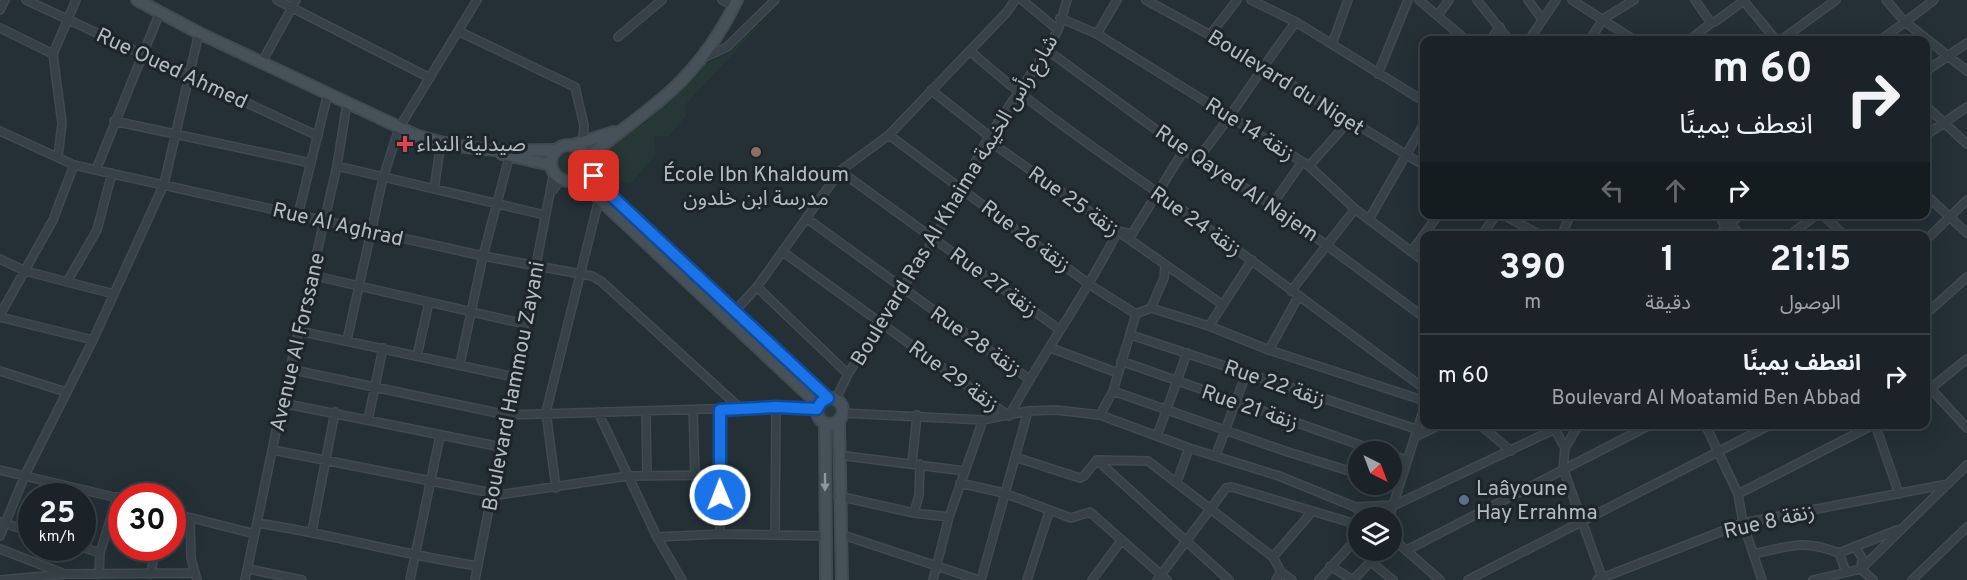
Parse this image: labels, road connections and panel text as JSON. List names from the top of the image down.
{
  "streets": {
    "street": [
      "Rue Oued Ahmed",
      "Boulevard du Niget",
      "Rue 14 زنقة",
      "Rue Qayed Al Najem",
      "Boulevard Ras Al Khaima شارع رأس الخيمة",
      "Rue 25 زنقة",
      "Rue 24 زنقة",
      "Rue Al Aghrad",
      "Rue 26 زنقة",
      "Rue 27 زنقة",
      "Rue 28 زنقة",
      "Avenue Al Forssane",
      "Rue 29 زنقة",
      "Rue 22 زنقة",
      "Boulevard Hammou Zayani",
      "Rue 21 زنقة",
      "Rue 8 زنقة"
    ]
  },
  "crossings": [
    ["Rue 14 زنقة", "Boulevard Ras Al Khaima شارع رأس الخيمة"],
    ["Rue Qayed Al Najem", "Boulevard Ras Al Khaima شارع رأس الخيمة"],
    ["Boulevard Ras Al Khaima شارع رأس الخيمة", "Rue 25 زنقة"],
    ["Boulevard Ras Al Khaima شارع رأس الخيمة", "Rue 24 زنقة"],
    ["Boulevard Ras Al Khaima شارع رأس الخيمة", "Rue 26 زنقة"],
    ["Boulevard Ras Al Khaima شارع رأس الخيمة", "Rue 27 زنقة"],
    ["Boulevard Ras Al Khaima شارع رأس الخيمة", "Rue 28 زنقة"],
    ["Boulevard Ras Al Khaima شارع رأس الخيمة", "Rue 29 زنقة"],
    ["Rue Al Aghrad", "Avenue Al Forssane"],
    ["Rue Al Aghrad", "Boulevard Hammou Zayani"]
  ],
  "places": {
    "health": ["صيدلية النداء"],
    "other": ["École Ibn Khaldoum مدرسة ابن خلدون", "Laâyoune Hay Errahma"]
  },
  "north": "bottom right",
  "page": {
    "turn": ["60 m", "انعطف يمينًا"],
    "eta": [
      "21:15",
      "الوصول",
      "1",
      "دقيقة",
      "390",
      "m"
    ],
    "list": [
      {
        "name": "انعطف يمينًا",
        "note": "Boulevard Al Moatamid Ben Abbad",
        "value": "60 m"
      }
    ],
    "speed": "25 km/h",
    "limit": "30"
  }
}
